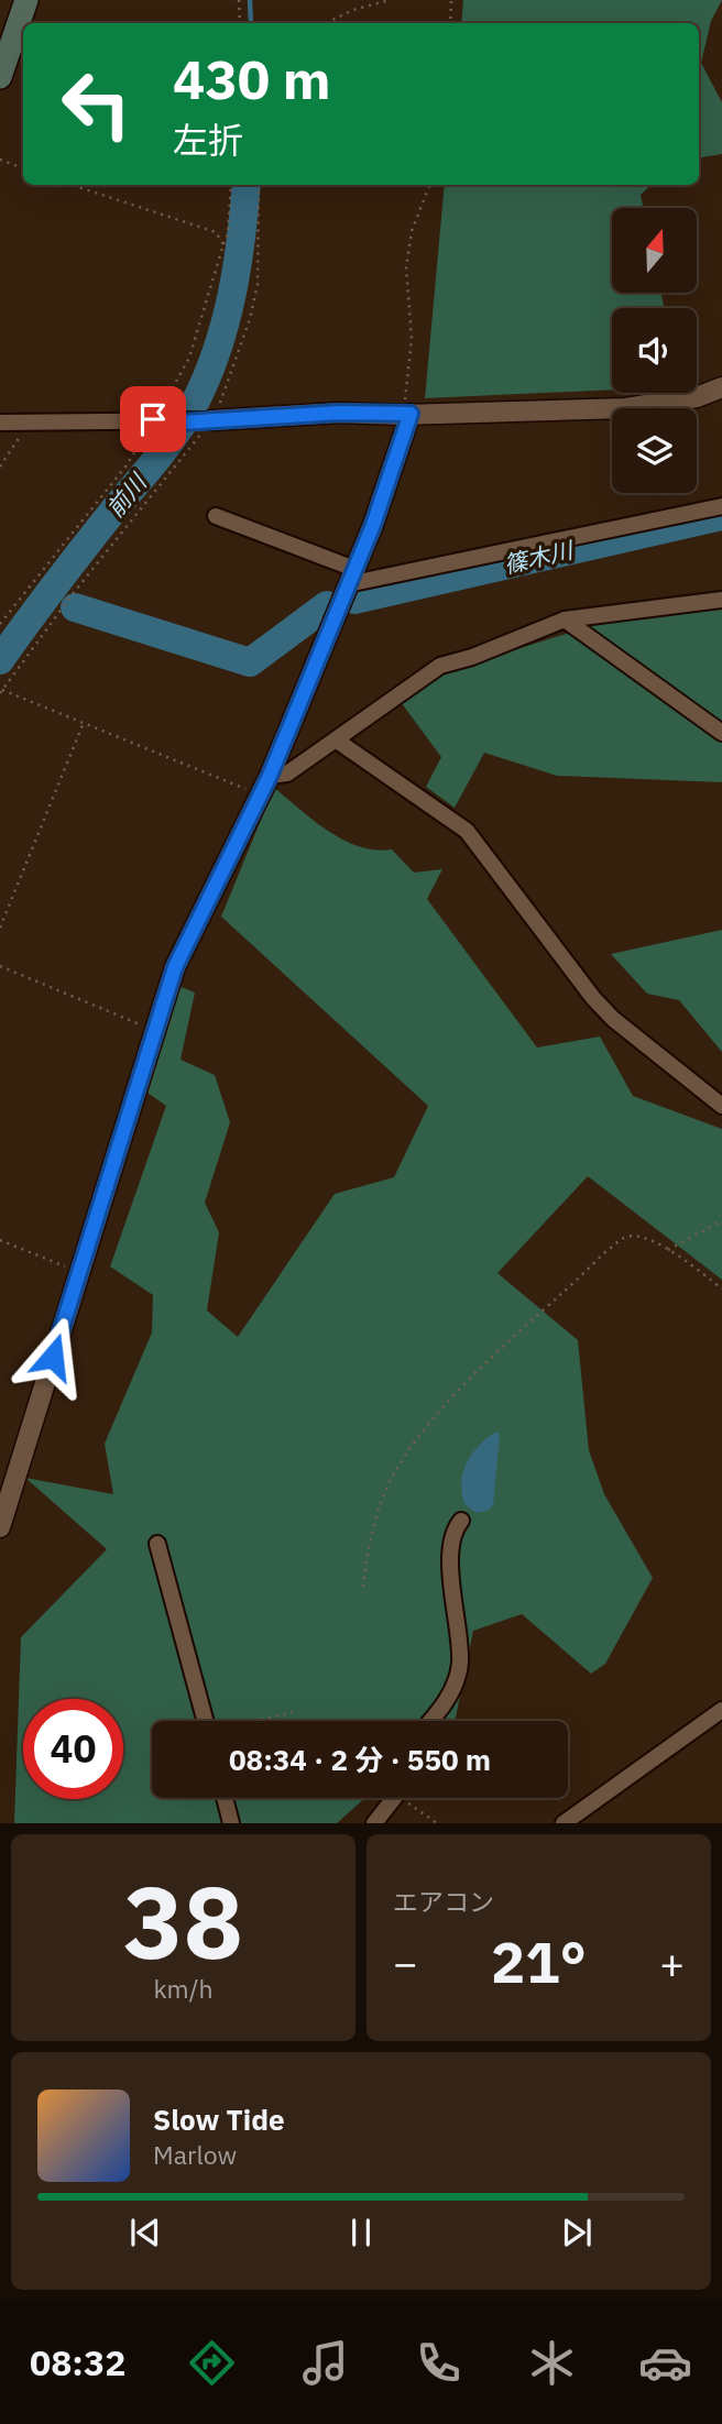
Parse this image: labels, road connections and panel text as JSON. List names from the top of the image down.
{
  "water": ["前川", "篠木川"],
  "north": "top",
  "page": {
    "turn": ["430 m", "左折"],
    "limit": "40",
    "trip": "08:34 · 2 分 · 550 m",
    "tile": [
      ["38", "km/h"],
      "エアコン"
    ],
    "heat": ["−", "21°", "+"],
    "song": ["Slow Tide", "Marlow"],
    "tabs": "08:32"
  }
}
